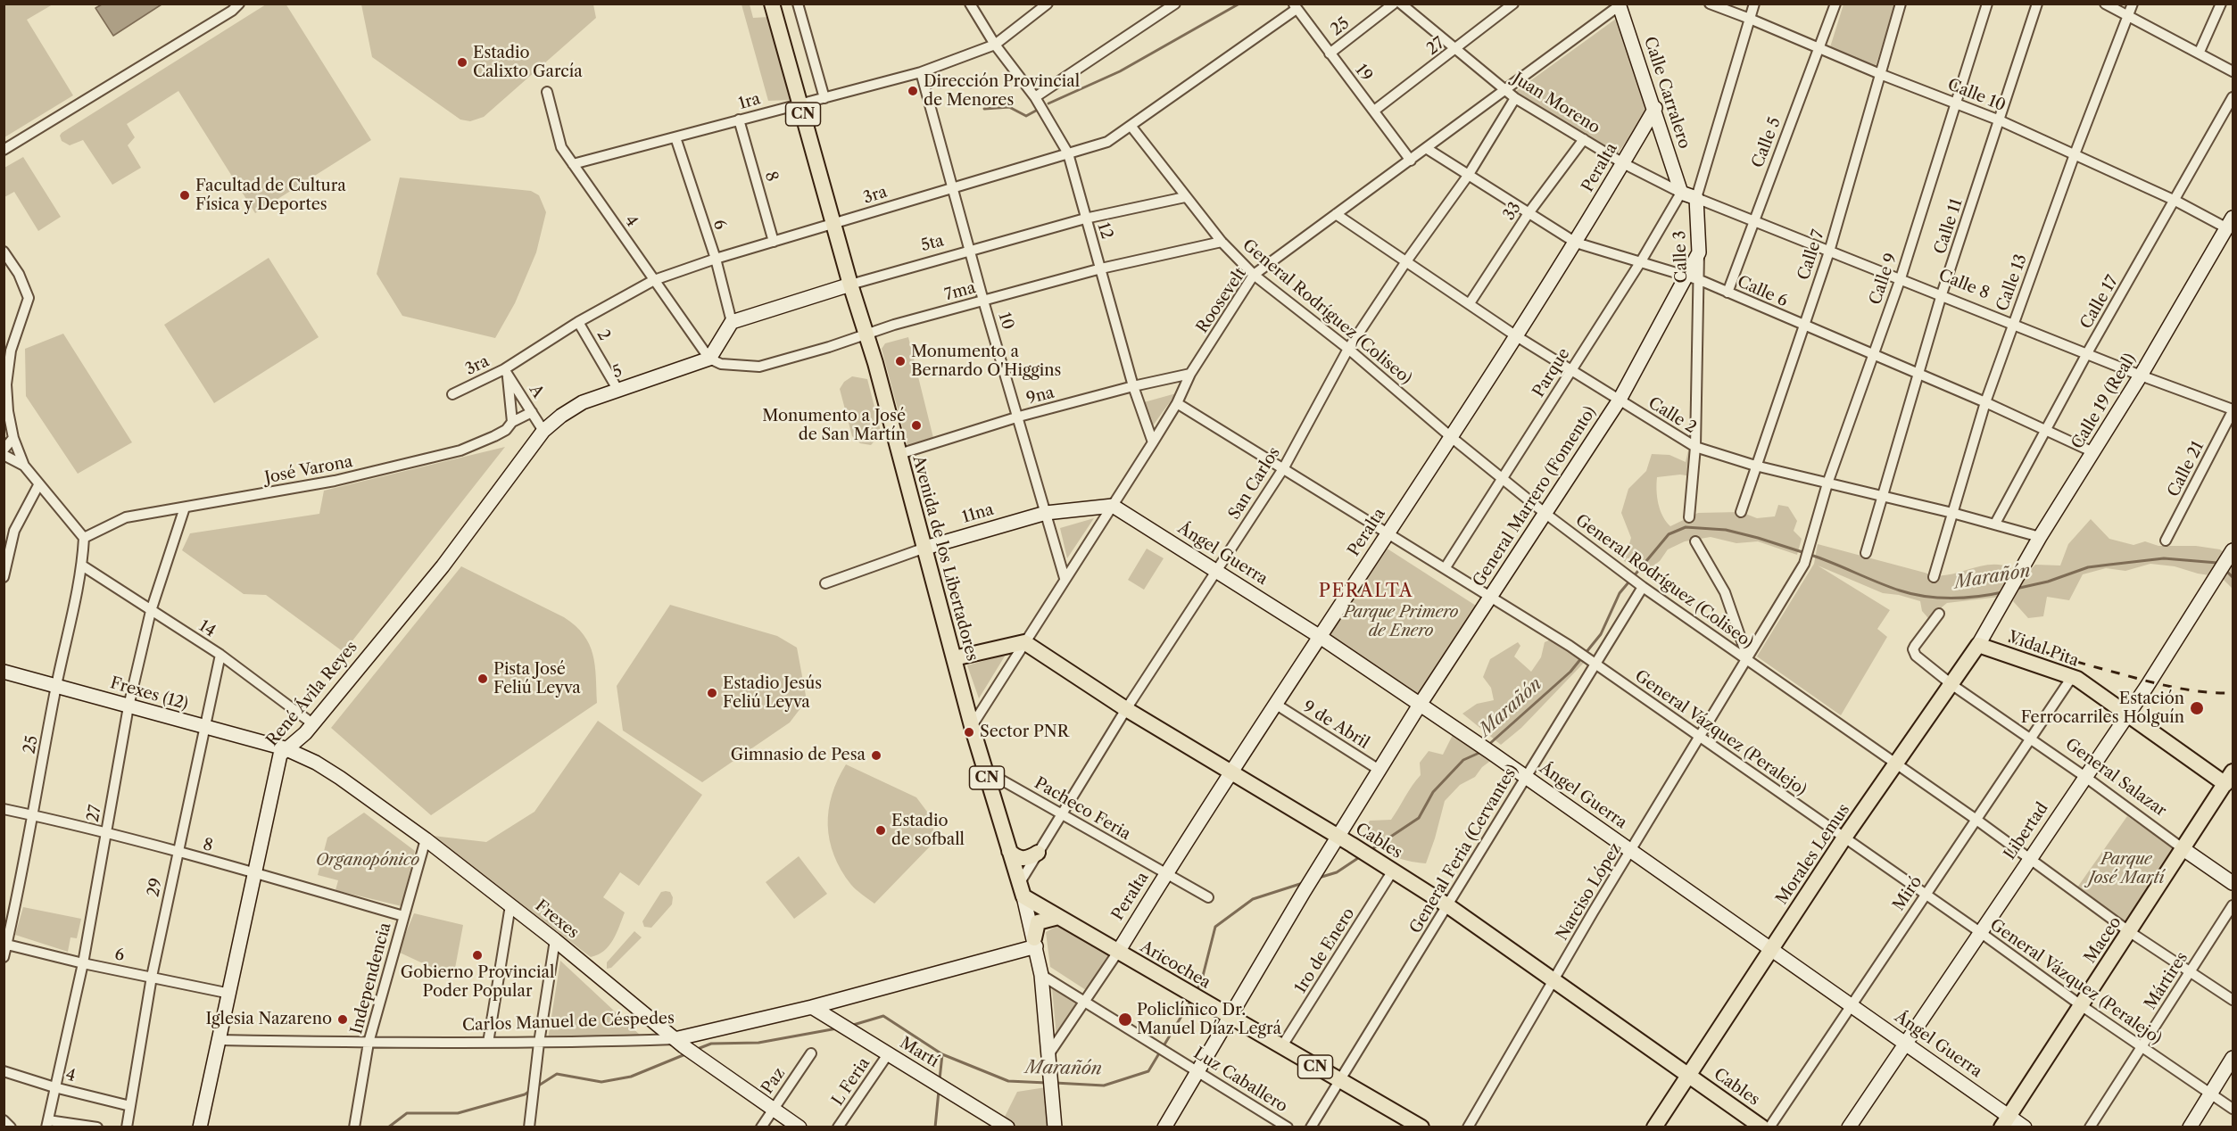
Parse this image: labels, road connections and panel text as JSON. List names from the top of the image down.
{
  "streets": {
    "main road": [
      "CN",
      "Avenida de los Libertadores",
      "Vidal Pita",
      "Cables",
      "Morales Lemus",
      "Maceo",
      "Aricochea"
    ],
    "street": [
      "25",
      "27",
      "19",
      "Calle Carralero",
      "Calle 10",
      "1ra",
      "Juan Moreno",
      "Calle 5",
      "Peralta",
      "8",
      "3ra",
      "33",
      "4",
      "6",
      "Calle 11",
      "12",
      "5ta",
      "Calle 7",
      "Calle 3",
      "Calle 9",
      "Calle 13",
      "Calle 8",
      "7ma",
      "Calle 6",
      "Roosevelt",
      "Calle 17",
      "General Rodríguez (Coliseo)",
      "10",
      "2",
      "5",
      "Parque",
      "A",
      "9na",
      "Calle 19 (Real)",
      "Calle 2",
      "Calle 21",
      "José Varona",
      "San Carlos",
      "General Marrero (Fomento)",
      "11na",
      "Ángel Guerra",
      "14",
      "Frexes (12)",
      "René Ávila Reyes",
      "9 de Abril",
      "General Vázquez (Peralejo)",
      "General Salazar",
      "Pacheco Feria",
      "Libertad",
      "General Feria (Cervantes)",
      "29",
      "Narciso López",
      "Miró",
      "Frexes",
      "1ro de Enero",
      "Independencia",
      "Mártires",
      "Carlos Manuel de Céspedes",
      "Martí",
      "Luz Caballero",
      "Paz",
      "L Feria"
    ]
  },
  "crossings": [
    ["25", "19"],
    ["25", "8"],
    ["25", "6"],
    ["25", "José Varona"],
    ["25", "14"],
    ["25", "Frexes (12)"],
    ["27", "19"],
    ["27", "Juan Moreno"],
    ["27", "8"],
    ["27", "4"],
    ["27", "6"],
    ["27", "José Varona"],
    ["27", "14"],
    ["27", "Frexes (12)"],
    ["19", "3ra"],
    ["19", "Roosevelt"],
    ["Calle Carralero", "Juan Moreno"],
    ["Calle Carralero", "Peralta"],
    ["Calle Carralero", "Calle 8"],
    ["Calle Carralero", "Roosevelt"],
    ["Calle Carralero", "Parque"],
    ["Calle 10", "Calle 5"],
    ["Calle 10", "Calle 11"],
    ["Calle 10", "Calle 7"],
    ["Calle 10", "Calle 3"],
    ["Calle 10", "Calle 9"],
    ["Calle 10", "Calle 13"],
    ["Calle 10", "Calle 17"],
    ["Calle 10", "Calle 19 (Real)"],
    ["1ra", "8"],
    ["1ra", "4"],
    ["1ra", "6"],
    ["1ra", "12"],
    ["1ra", "10"],
    ["1ra", "Avenida de los Libertadores"],
    ["Juan Moreno", "Peralta"],
    ["Juan Moreno", "33"],
    ["Juan Moreno", "Calle 8"],
    ["Juan Moreno", "Roosevelt"],
    ["Juan Moreno", "Parque"],
    ["Juan Moreno", "San Carlos"],
    ["Calle 5", "Calle 8"],
    ["Calle 5", "Calle 6"],
    ["Peralta", "Calle 6"],
    ["Peralta", "General Rodríguez (Coliseo)"],
    ["Peralta", "Calle 2"],
    ["Peralta", "Ángel Guerra"],
    ["Peralta", "Avenida de los Libertadores"],
    ["Peralta", "9 de Abril"],
    ["Peralta", "General Vázquez (Peralejo)"],
    ["Peralta", "Pacheco Feria"],
    ["Peralta", "Cables"],
    ["Peralta", "Aricochea"],
    ["Peralta", "Luz Caballero"],
    ["8", "3ra"],
    ["8", "René Ávila Reyes"],
    ["8", "29"],
    ["8", "Independencia"],
    ["3ra", "4"],
    ["3ra", "6"],
    ["3ra", "12"],
    ["3ra", "General Rodríguez (Coliseo)"],
    ["3ra", "10"],
    ["3ra", "2"],
    ["3ra", "A"],
    ["3ra", "Avenida de los Libertadores"],
    ["33", "Calle 6"],
    ["33", "Calle 2"],
    ["4", "7ma"],
    ["4", "5"],
    ["4", "29"],
    ["6", "5ta"],
    ["6", "René Ávila Reyes"],
    ["6", "29"],
    ["Calle 11", "Calle 8"],
    ["Calle 11", "Calle 6"],
    ["Calle 11", "Calle 2"],
    ["12", "5ta"],
    ["12", "7ma"],
    ["12", "Roosevelt"],
    ["12", "9na"],
    ["5ta", "General Rodríguez (Coliseo)"],
    ["5ta", "10"],
    ["5ta", "Avenida de los Libertadores"],
    ["Calle 7", "Calle 8"],
    ["Calle 7", "Calle 6"],
    ["Calle 7", "Calle 2"],
    ["Calle 3", "Calle 8"],
    ["Calle 3", "Calle 6"],
    ["Calle 3", "Calle 2"],
    ["Calle 3", "General Marrero (Fomento)"],
    ["Calle 9", "Calle 8"],
    ["Calle 9", "Calle 6"],
    ["Calle 9", "Calle 2"],
    ["Calle 9", "Narciso López"],
    ["Calle 13", "Calle 8"],
    ["Calle 13", "Calle 6"],
    ["Calle 13", "Calle 2"],
    ["Calle 8", "Calle 17"],
    ["Calle 8", "Parque"],
    ["Calle 8", "Calle 19 (Real)"],
    ["Calle 8", "Calle 21"],
    ["7ma", "General Rodríguez (Coliseo)"],
    ["7ma", "10"],
    ["7ma", "5"],
    ["7ma", "Avenida de los Libertadores"],
    ["Calle 6", "Roosevelt"],
    ["Calle 6", "Calle 17"],
    ["Calle 6", "Parque"],
    ["Calle 6", "Calle 19 (Real)"],
    ["Calle 6", "San Carlos"],
    ["Calle 6", "General Marrero (Fomento)"],
    ["Roosevelt", "General Rodríguez (Coliseo)"],
    ["Roosevelt", "10"],
    ["Roosevelt", "9na"],
    ["Roosevelt", "Calle 2"],
    ["Roosevelt", "11na"],
    ["Roosevelt", "Ángel Guerra"],
    ["Roosevelt", "Avenida de los Libertadores"],
    ["Roosevelt", "General Vázquez (Peralejo)"],
    ["Roosevelt", "Cables"],
    ["Calle 17", "Calle 2"],
    ["General Rodríguez (Coliseo)", "Parque"],
    ["General Rodríguez (Coliseo)", "San Carlos"],
    ["General Rodríguez (Coliseo)", "General Marrero (Fomento)"],
    ["General Rodríguez (Coliseo)", "Libertad"],
    ["General Rodríguez (Coliseo)", "General Feria (Cervantes)"],
    ["General Rodríguez (Coliseo)", "Morales Lemus"],
    ["General Rodríguez (Coliseo)", "Narciso López"],
    ["General Rodríguez (Coliseo)", "Miró"],
    ["General Rodríguez (Coliseo)", "Maceo"],
    ["General Rodríguez (Coliseo)", "Mártires"],
    ["10", "9na"],
    ["10", "11na"],
    ["2", "5"],
    ["5", "A"],
    ["5", "René Ávila Reyes"],
    ["Parque", "Calle 2"],
    ["Parque", "General Vázquez (Peralejo)"],
    ["A", "José Varona"],
    ["A", "René Ávila Reyes"],
    ["9na", "Avenida de los Libertadores"],
    ["Calle 19 (Real)", "Calle 2"],
    ["Calle 19 (Real)", "Morales Lemus"],
    ["Calle 2", "San Carlos"],
    ["Calle 2", "General Marrero (Fomento)"],
    ["San Carlos", "Ángel Guerra"],
    ["San Carlos", "Avenida de los Libertadores"],
    ["San Carlos", "General Vázquez (Peralejo)"],
    ["San Carlos", "Pacheco Feria"],
    ["San Carlos", "Cables"],
    ["San Carlos", "Aricochea"],
    ["General Marrero (Fomento)", "Ángel Guerra"],
    ["General Marrero (Fomento)", "9 de Abril"],
    ["General Marrero (Fomento)", "General Vázquez (Peralejo)"],
    ["General Marrero (Fomento)", "Cables"],
    ["General Marrero (Fomento)", "Aricochea"],
    ["11na", "Ángel Guerra"],
    ["11na", "Avenida de los Libertadores"],
    ["Ángel Guerra", "Libertad"],
    ["Ángel Guerra", "General Feria (Cervantes)"],
    ["Ángel Guerra", "Morales Lemus"],
    ["Ángel Guerra", "Narciso López"],
    ["Ángel Guerra", "Miró"],
    ["Ángel Guerra", "Maceo"],
    ["Avenida de los Libertadores", "Pacheco Feria"],
    ["Avenida de los Libertadores", "Aricochea"],
    ["Avenida de los Libertadores", "Carlos Manuel de Céspedes"],
    ["Avenida de los Libertadores", "Luz Caballero"],
    ["14", "René Ávila Reyes"],
    ["14", "29"],
    ["Vidal Pita", "Libertad"],
    ["Vidal Pita", "Morales Lemus"],
    ["Vidal Pita", "Miró"],
    ["Vidal Pita", "Maceo"],
    ["Frexes (12)", "René Ávila Reyes"],
    ["Frexes (12)", "29"],
    ["Frexes (12)", "Frexes"],
    ["René Ávila Reyes", "Frexes"],
    ["René Ávila Reyes", "Carlos Manuel de Céspedes"],
    ["General Vázquez (Peralejo)", "Libertad"],
    ["General Vázquez (Peralejo)", "General Feria (Cervantes)"],
    ["General Vázquez (Peralejo)", "Morales Lemus"],
    ["General Vázquez (Peralejo)", "Narciso López"],
    ["General Vázquez (Peralejo)", "Miró"],
    ["General Vázquez (Peralejo)", "Maceo"],
    ["General Vázquez (Peralejo)", "Mártires"],
    ["General Salazar", "Libertad"],
    ["General Salazar", "Morales Lemus"],
    ["General Salazar", "Miró"],
    ["General Salazar", "Maceo"],
    ["Cables", "General Feria (Cervantes)"],
    ["Cables", "Morales Lemus"],
    ["Cables", "Narciso López"],
    ["Cables", "1ro de Enero"],
    ["General Feria (Cervantes)", "Aricochea"],
    ["Frexes", "Independencia"],
    ["Frexes", "Carlos Manuel de Céspedes"],
    ["Frexes", "Paz"],
    ["1ro de Enero", "Aricochea"],
    ["Independencia", "Carlos Manuel de Céspedes"],
    ["Carlos Manuel de Céspedes", "Martí"],
    ["Martí", "L Feria"]
  ],
  "districts": ["PERALTA"],
  "water": ["Marañón"],
  "parks": ["Parque Primero de Enero", "Parque José Martí", "Organopónico"],
  "places": [
    "Estadio Calixto García",
    "Dirección Provincial de Menores",
    "Facultad de Cultura Física y Deportes",
    "Monumento a Bernardo O'Higgins",
    "Monumento a José de San Martín",
    "Pista José Feliú Leyva",
    "Estadio Jesús Feliú Leyva",
    "Estación Ferrocarriles Holguín",
    "Sector PNR",
    "Gimnasio de Pesa",
    "Estadio de sofball",
    "Gobierno Provincial Poder Popular",
    "Iglesia Nazareno",
    "Policlínico Dr. Manuel Díaz Legrá"
  ]
}
